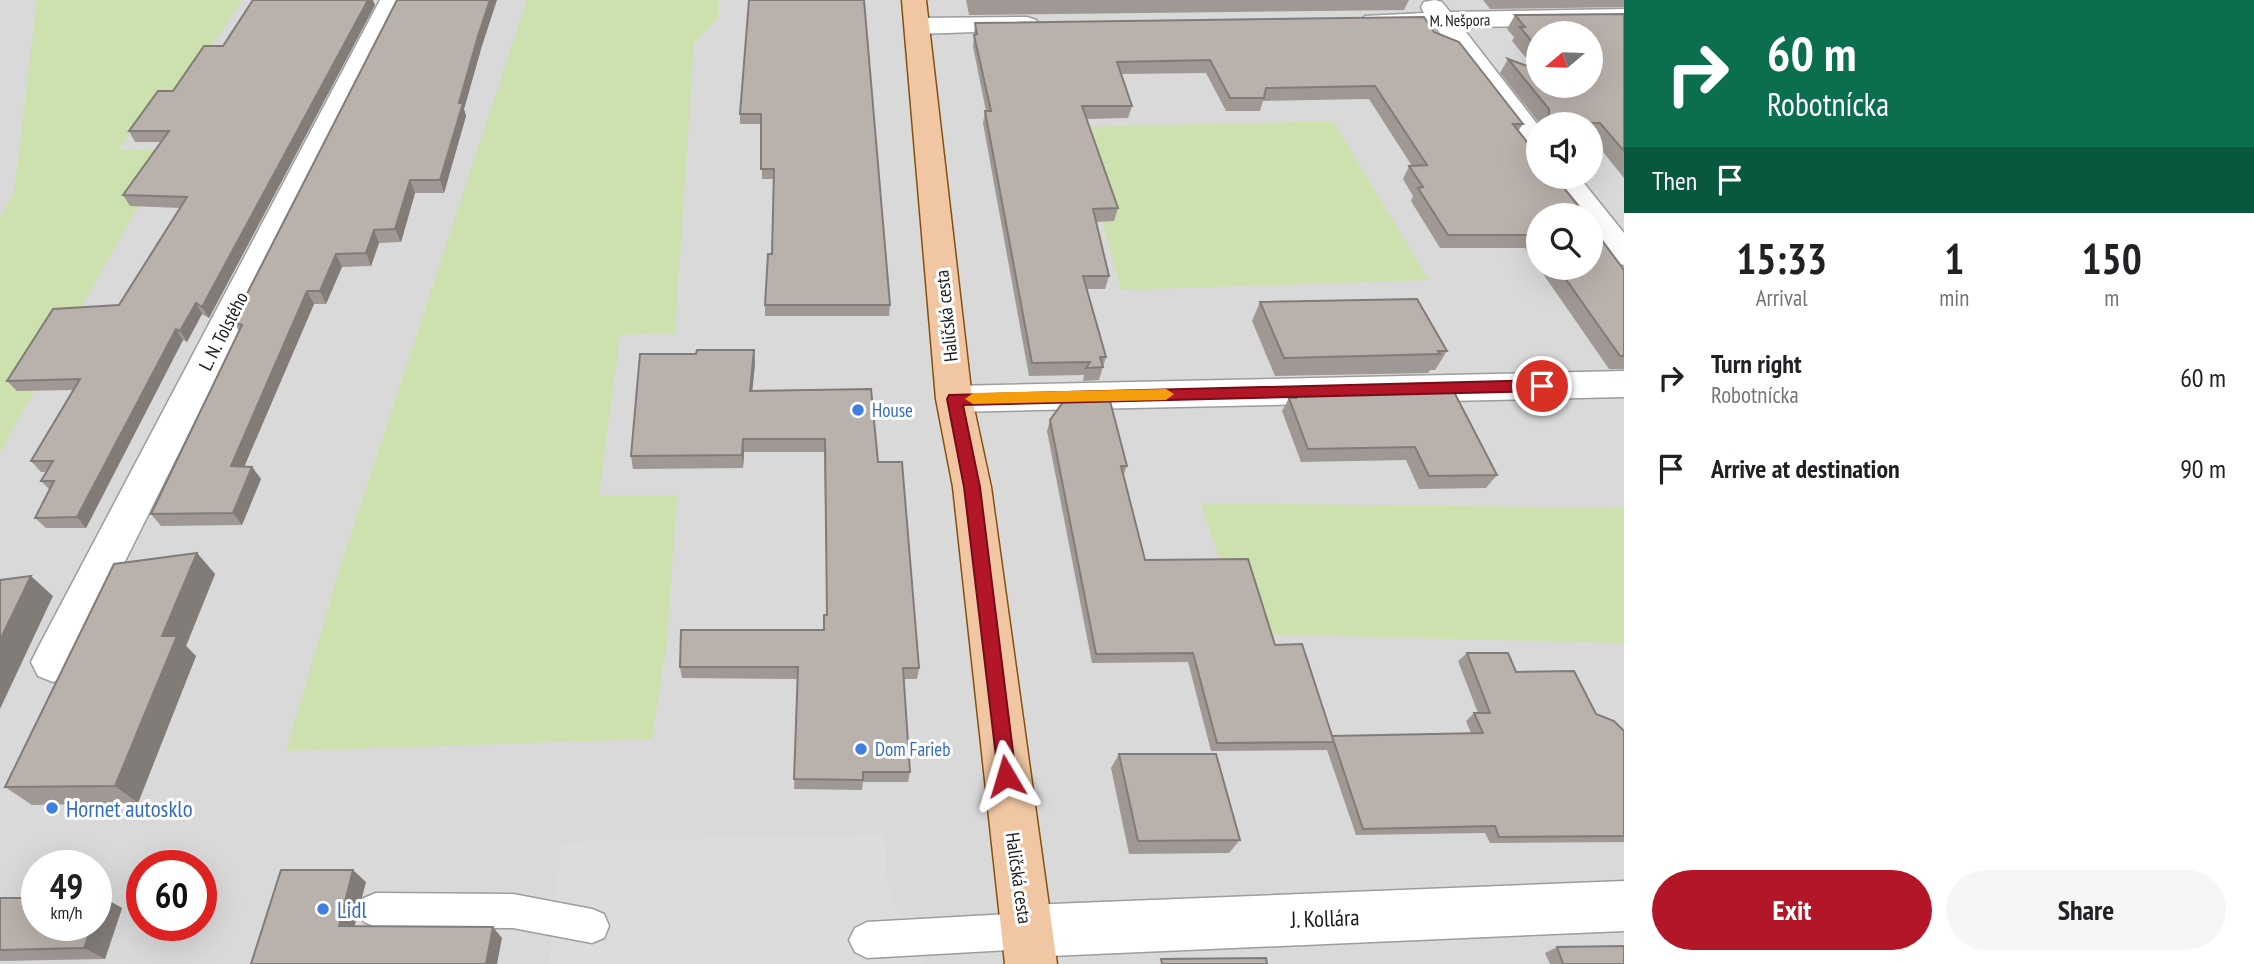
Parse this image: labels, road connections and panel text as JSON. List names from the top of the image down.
{
  "streets": {
    "main road": ["Haličská cesta"],
    "street": ["M. Nešpora", "L. N. Tolstého", "J. Kollára"]
  },
  "crossings": [
    ["Haličská cesta", "J. Kollára"]
  ],
  "places": [
    "House",
    "Dom Farieb",
    "Hornet autosklo",
    "Lidl"
  ],
  "north": "left",
  "page": {
    "turn": ["60 m", "Robotnícka"],
    "then": "Then",
    "eta": [
      "15:33",
      "Arrival",
      "1",
      "min",
      "150",
      "m"
    ],
    "list": [
      {
        "name": "Turn right",
        "note": "Robotnícka",
        "value": "60 m"
      },
      {
        "name": "Arrive at destination",
        "value": "90 m"
      }
    ],
    "speed": "49 km/h",
    "limit": "60",
    "buttons": ["Exit", "Share"]
  }
}
